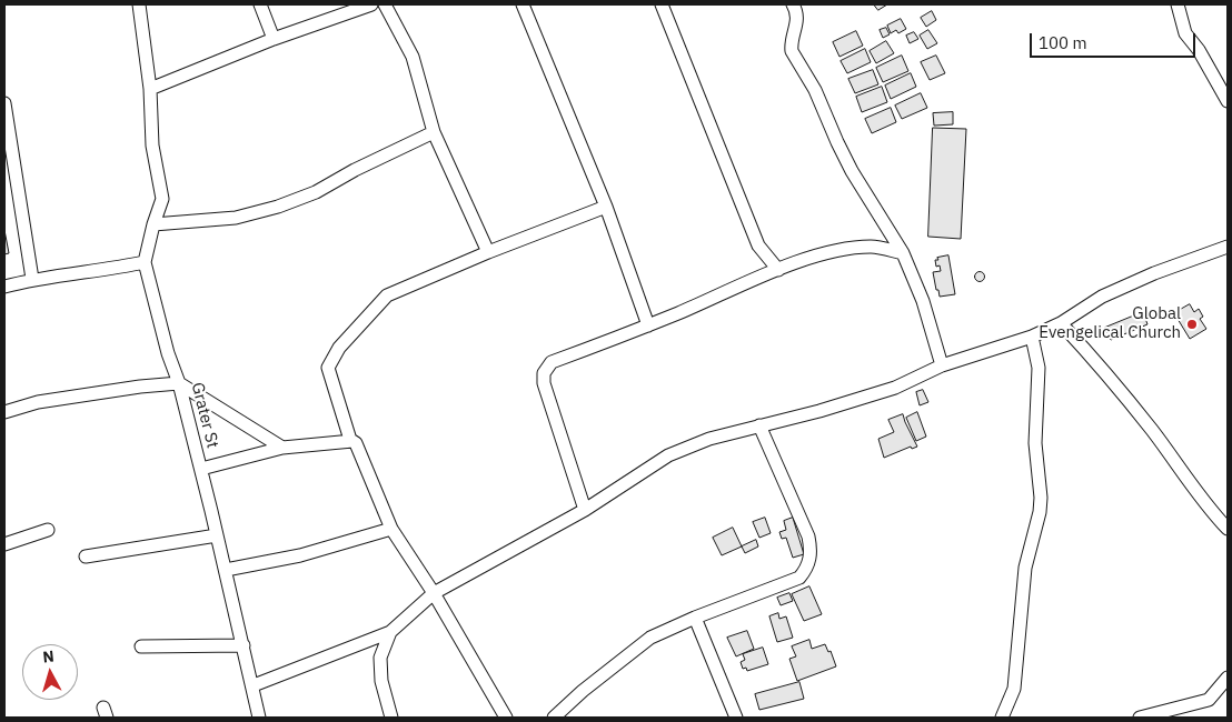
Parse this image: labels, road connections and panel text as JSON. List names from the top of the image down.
{
  "streets": {
    "street": ["Grater St"]
  },
  "places": ["Global Evengelical Church"],
  "scale_bar": "100 m",
  "north": "top"
}
